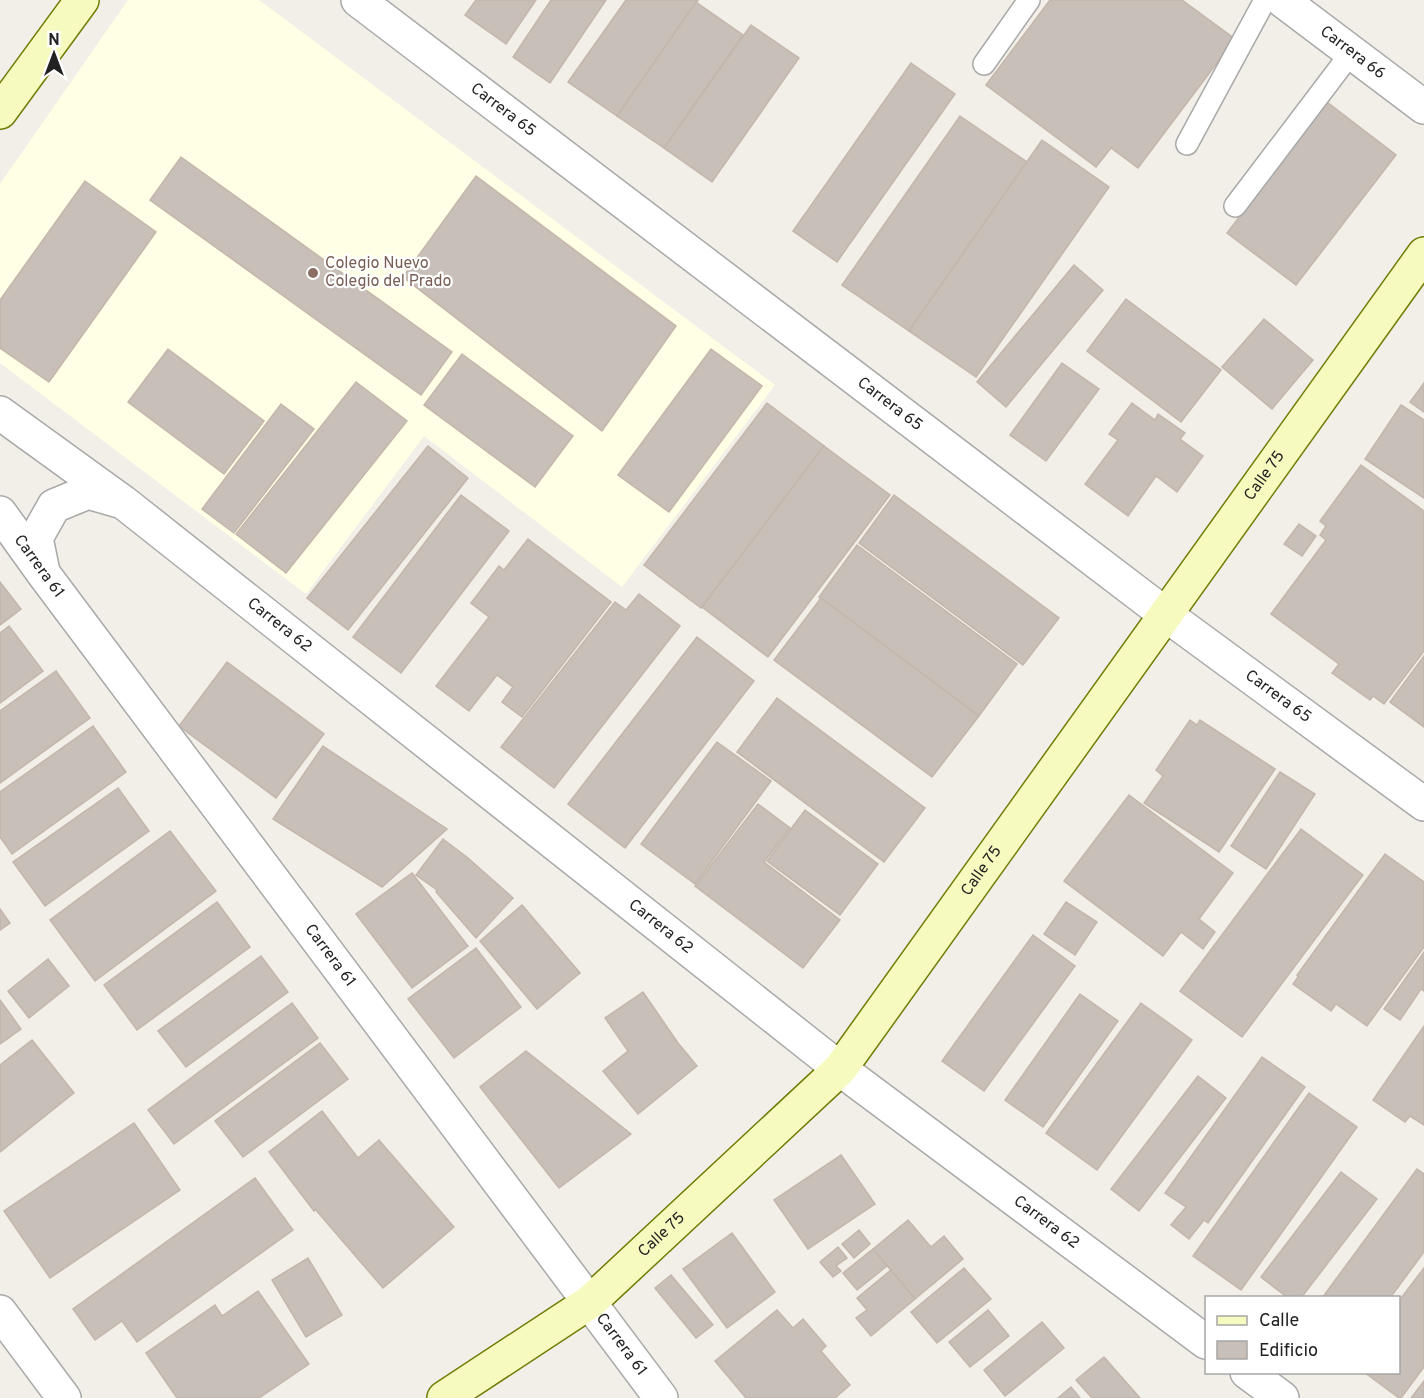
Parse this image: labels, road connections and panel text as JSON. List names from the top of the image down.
{
  "streets": {
    "street": [
      "Carrera 66",
      "Carrera 65",
      "Calle 75",
      "Carrera 61",
      "Carrera 62"
    ]
  },
  "crossings": [
    ["Carrera 65", "Calle 75"],
    ["Calle 75", "Carrera 61"],
    ["Calle 75", "Carrera 62"],
    ["Carrera 61", "Carrera 62"]
  ],
  "places": ["Colegio Nuevo Colegio del Prado"],
  "legend": ["Calle", "Edificio"],
  "north": "top"
}
